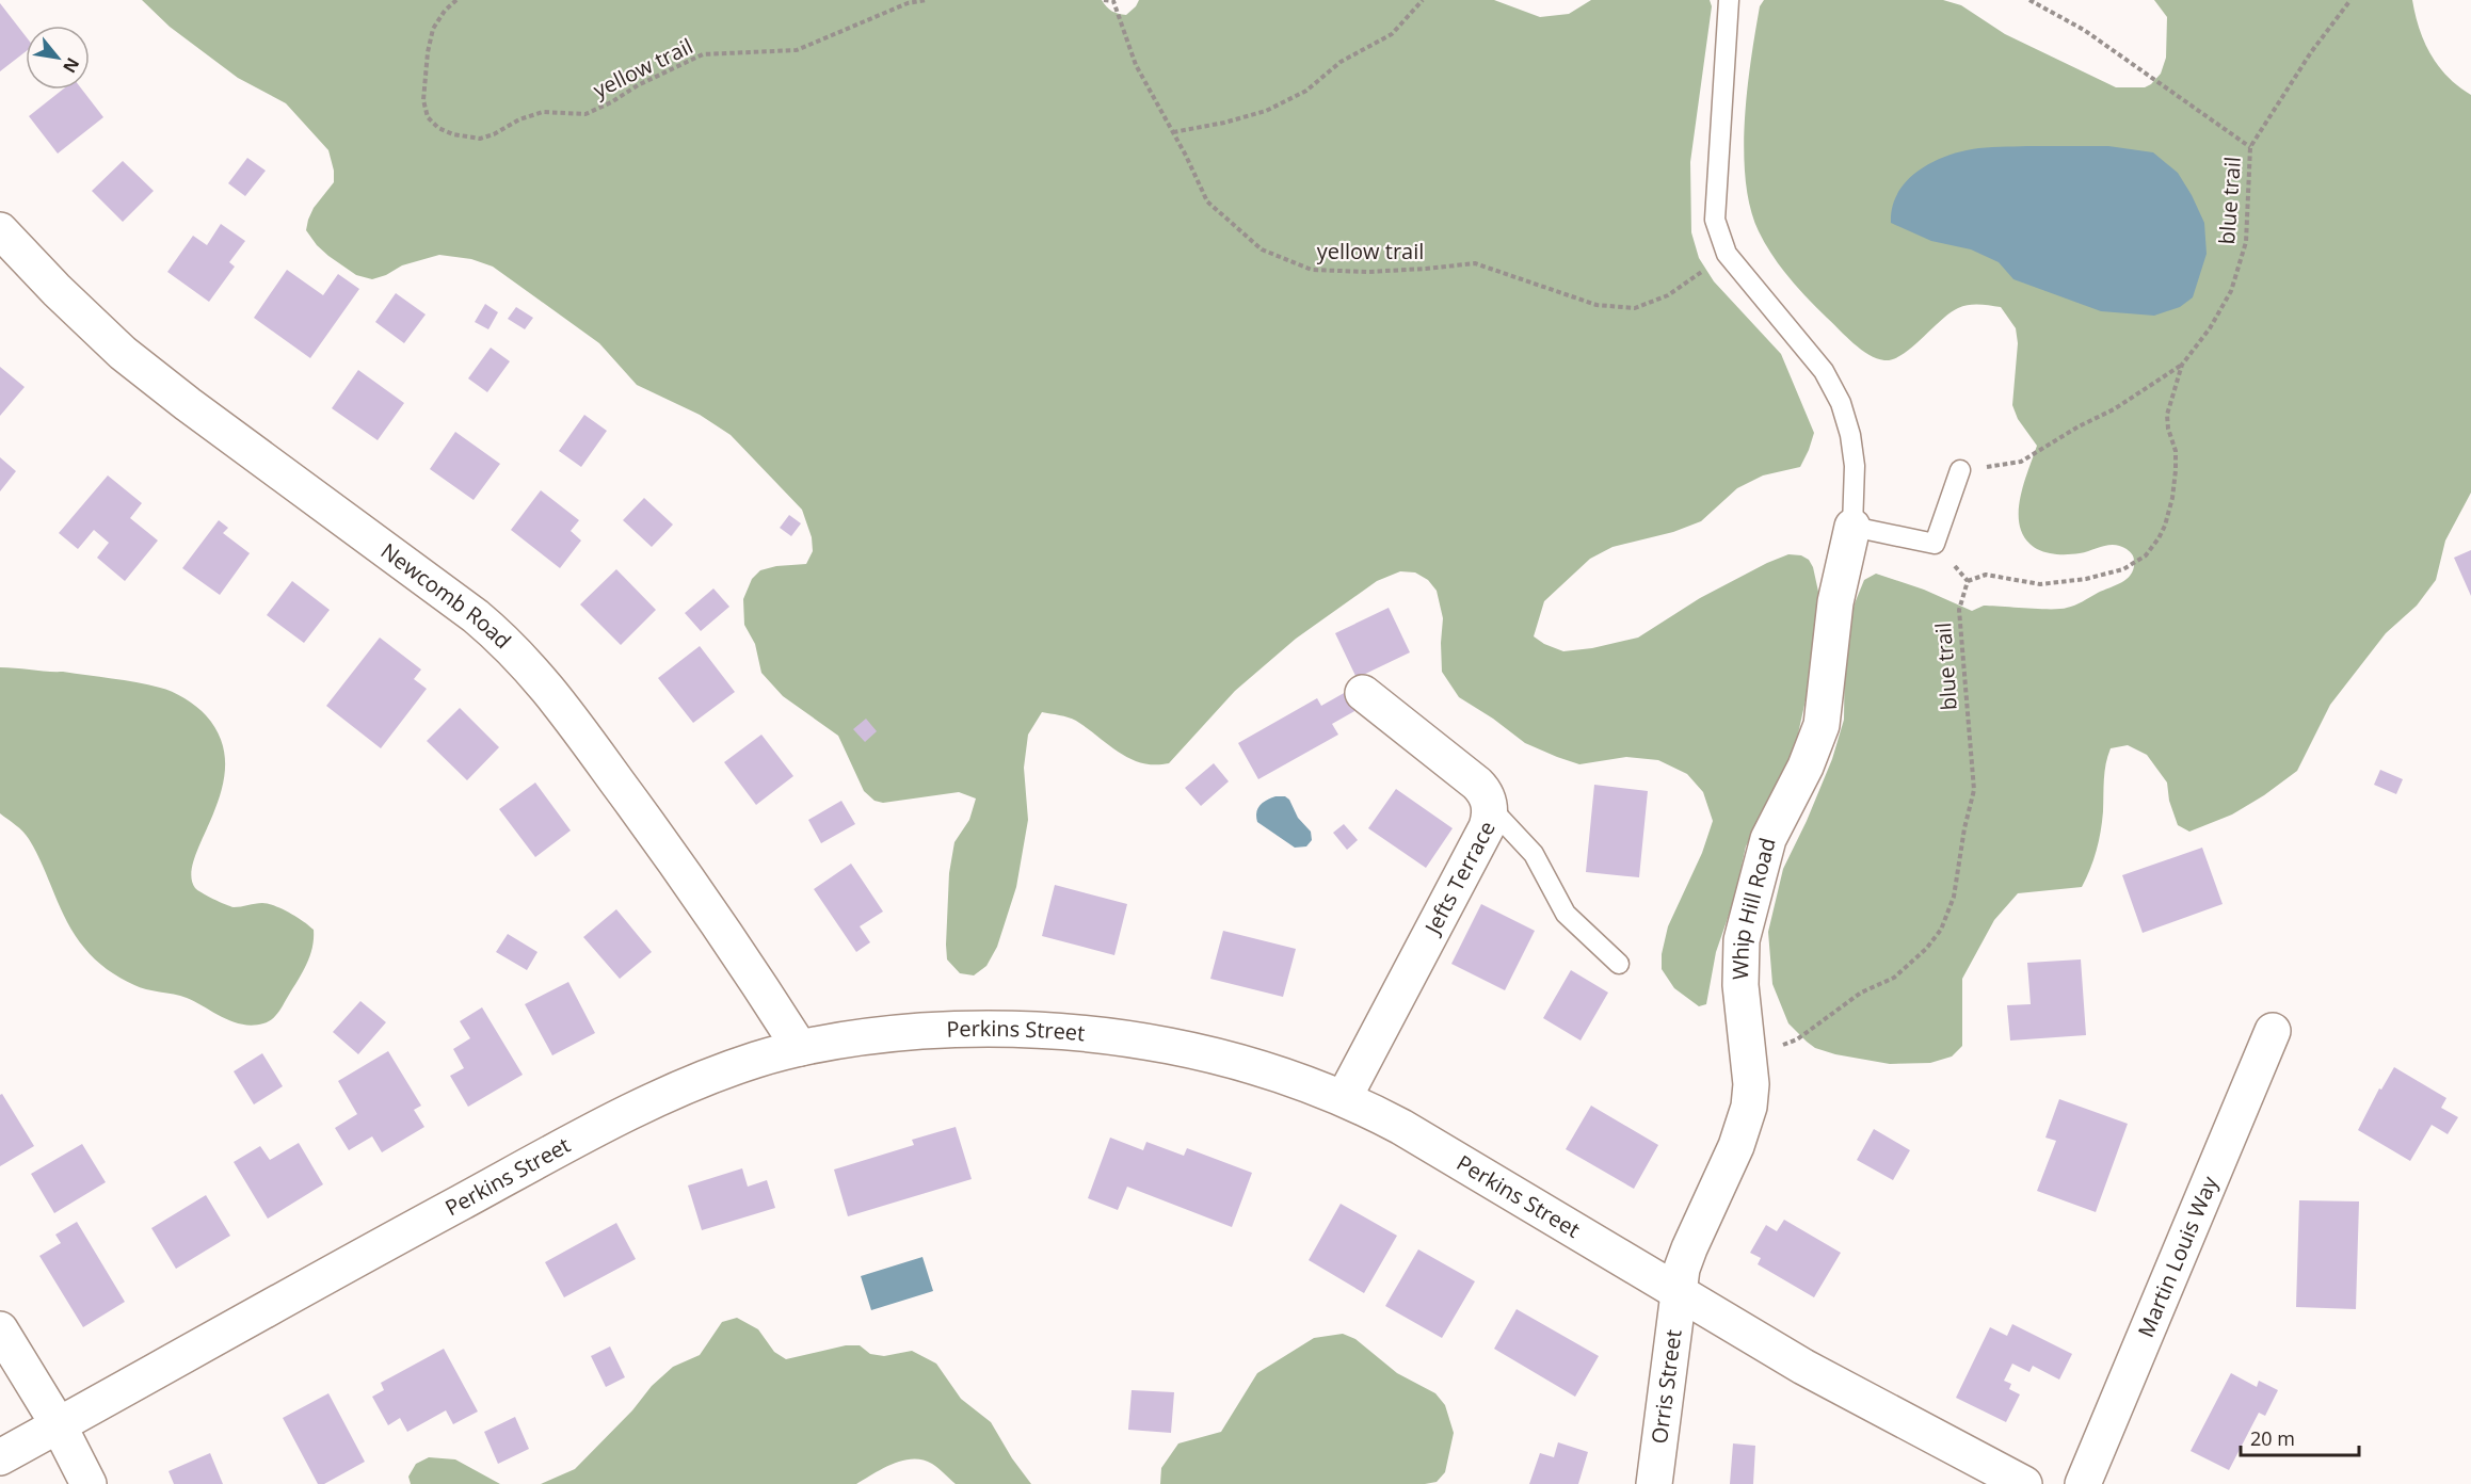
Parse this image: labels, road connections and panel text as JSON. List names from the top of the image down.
{
  "streets": {
    "street": [
      "Newcomb Road",
      "Jefts Terrace",
      "Whip Hill Road",
      "Perkins Street",
      "Martin Louis Way",
      "Orris Street"
    ],
    "path": ["yellow trail", "blue trail"]
  },
  "crossings": [
    ["blue trail", "Whip Hill Road"],
    ["Newcomb Road", "Perkins Street"],
    ["Jefts Terrace", "Perkins Street"],
    ["Whip Hill Road", "Perkins Street"],
    ["Whip Hill Road", "Orris Street"],
    ["Perkins Street", "Orris Street"]
  ],
  "scale_bar": "20 m",
  "north": "bottom right"
}
